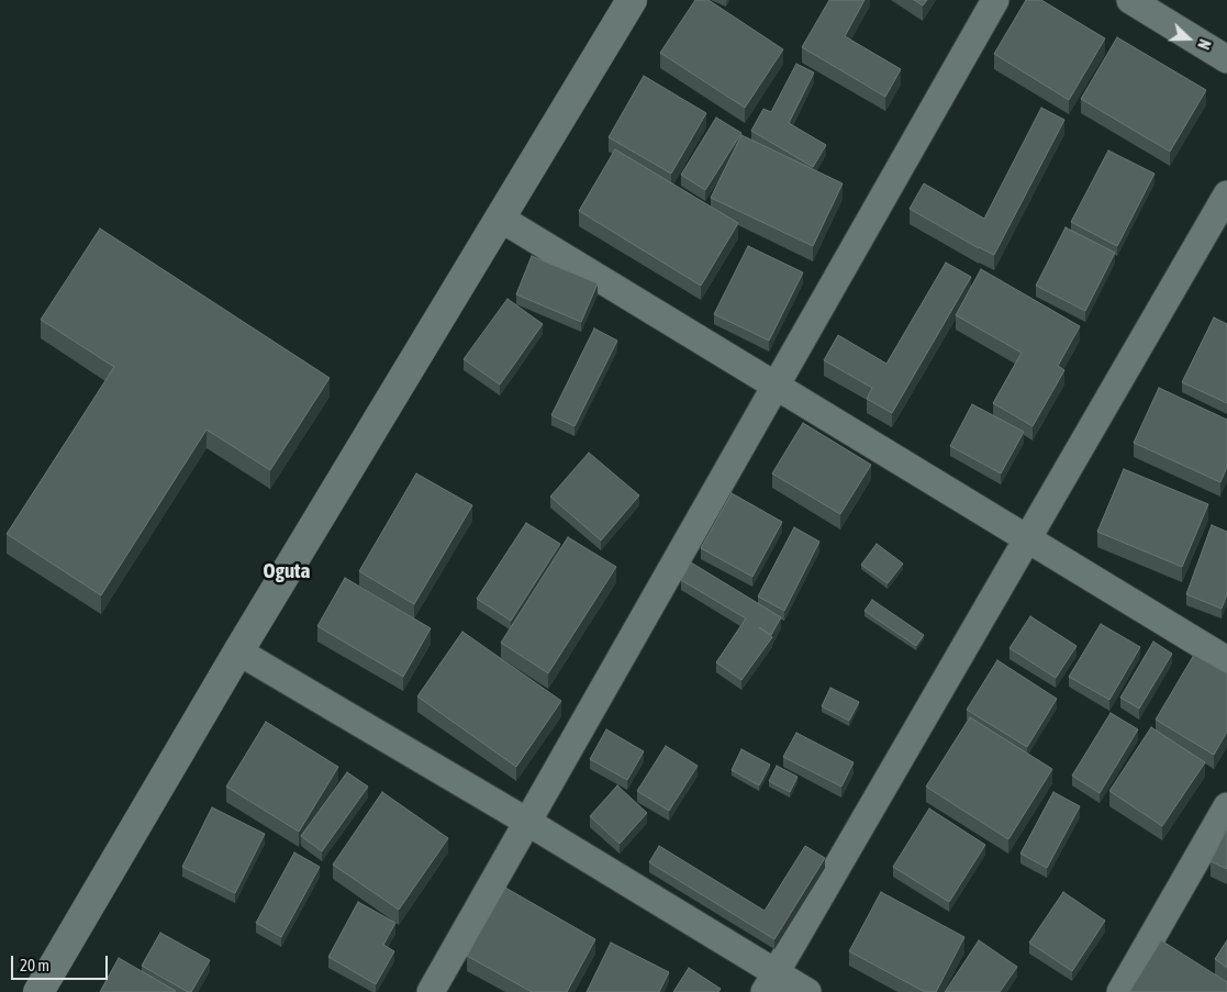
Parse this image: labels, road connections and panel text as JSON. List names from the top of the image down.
{
  "districts": ["Oguta"],
  "scale_bar": "20 m",
  "north": "right"
}
